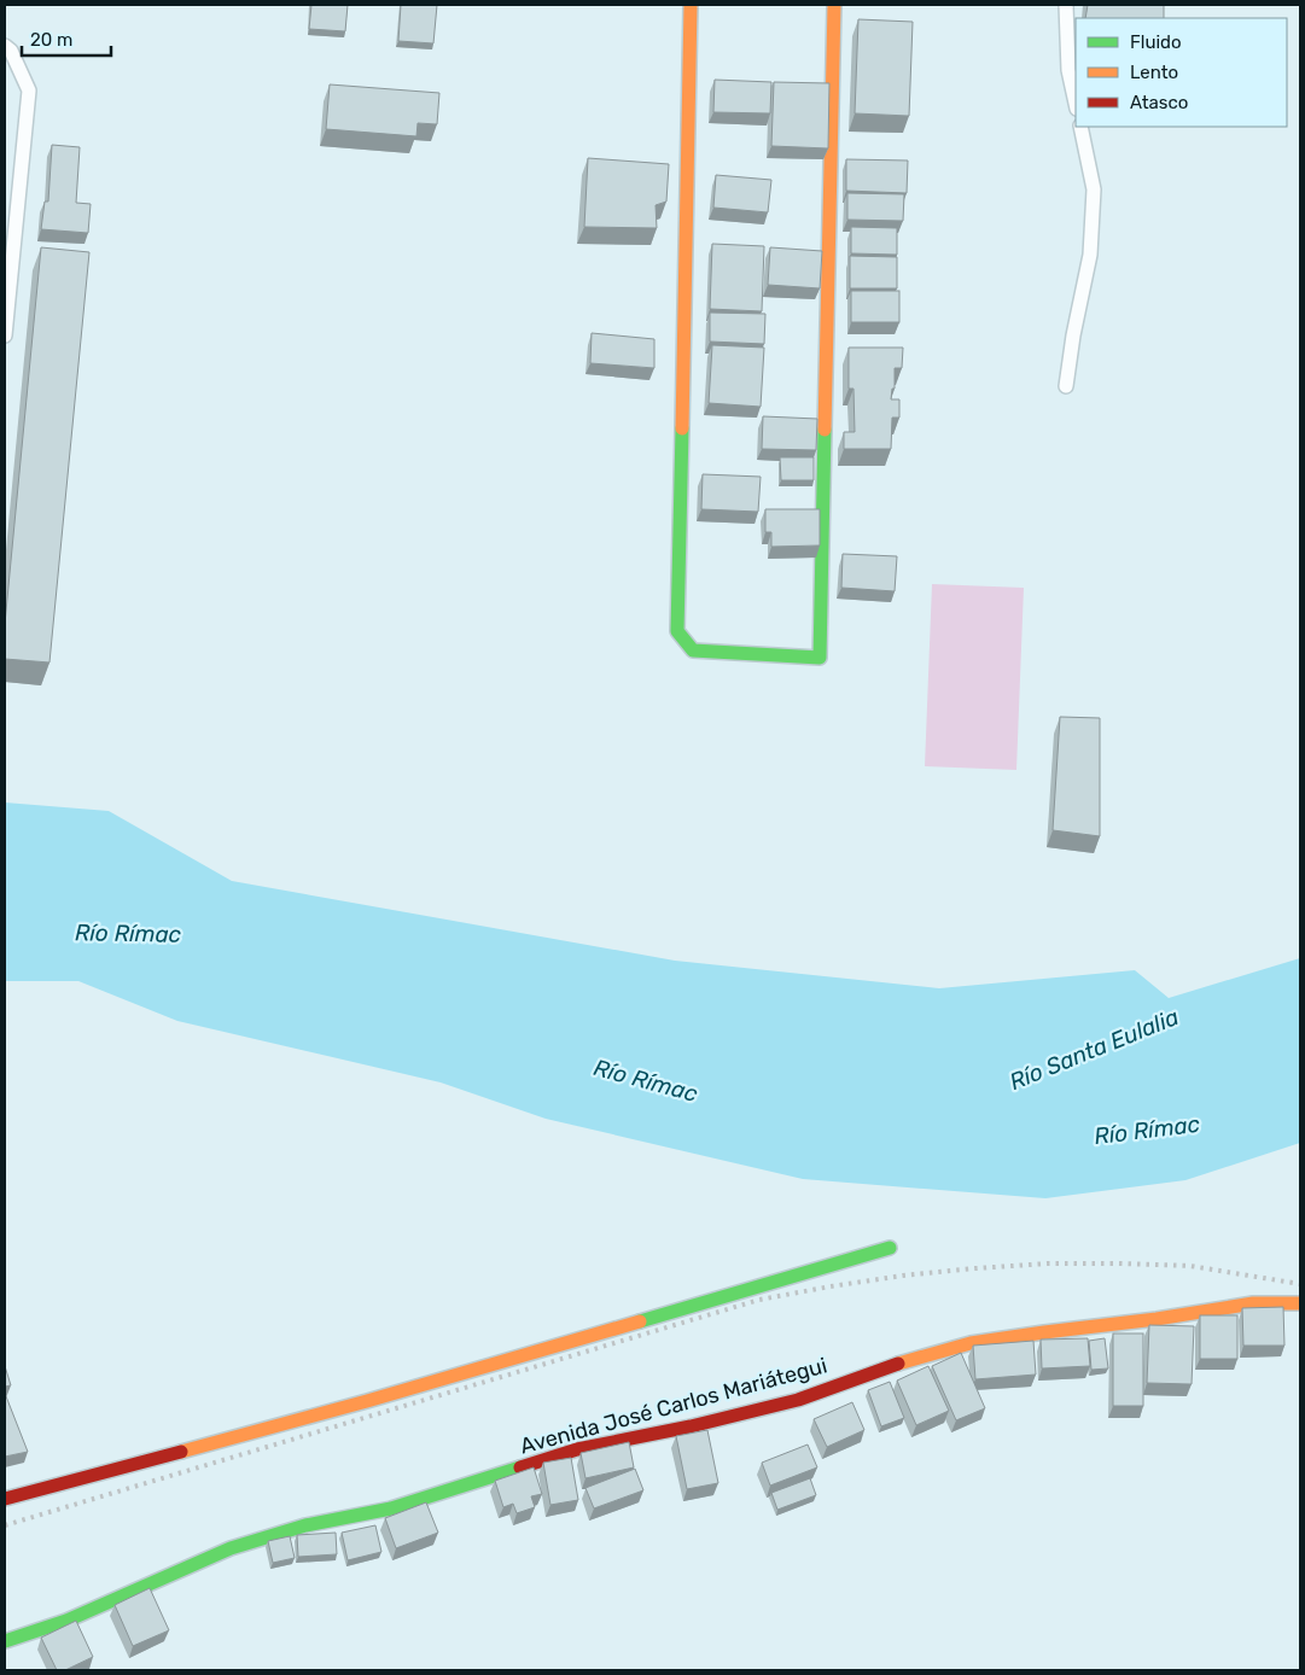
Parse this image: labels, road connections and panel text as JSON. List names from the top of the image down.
{
  "streets": {
    "street": ["Avenida José Carlos Mariátegui"]
  },
  "water": ["Río Rímac", "Río Santa Eulalia"],
  "legend": ["Fluido", "Lento", "Atasco"],
  "scale_bar": "20 m"
}
